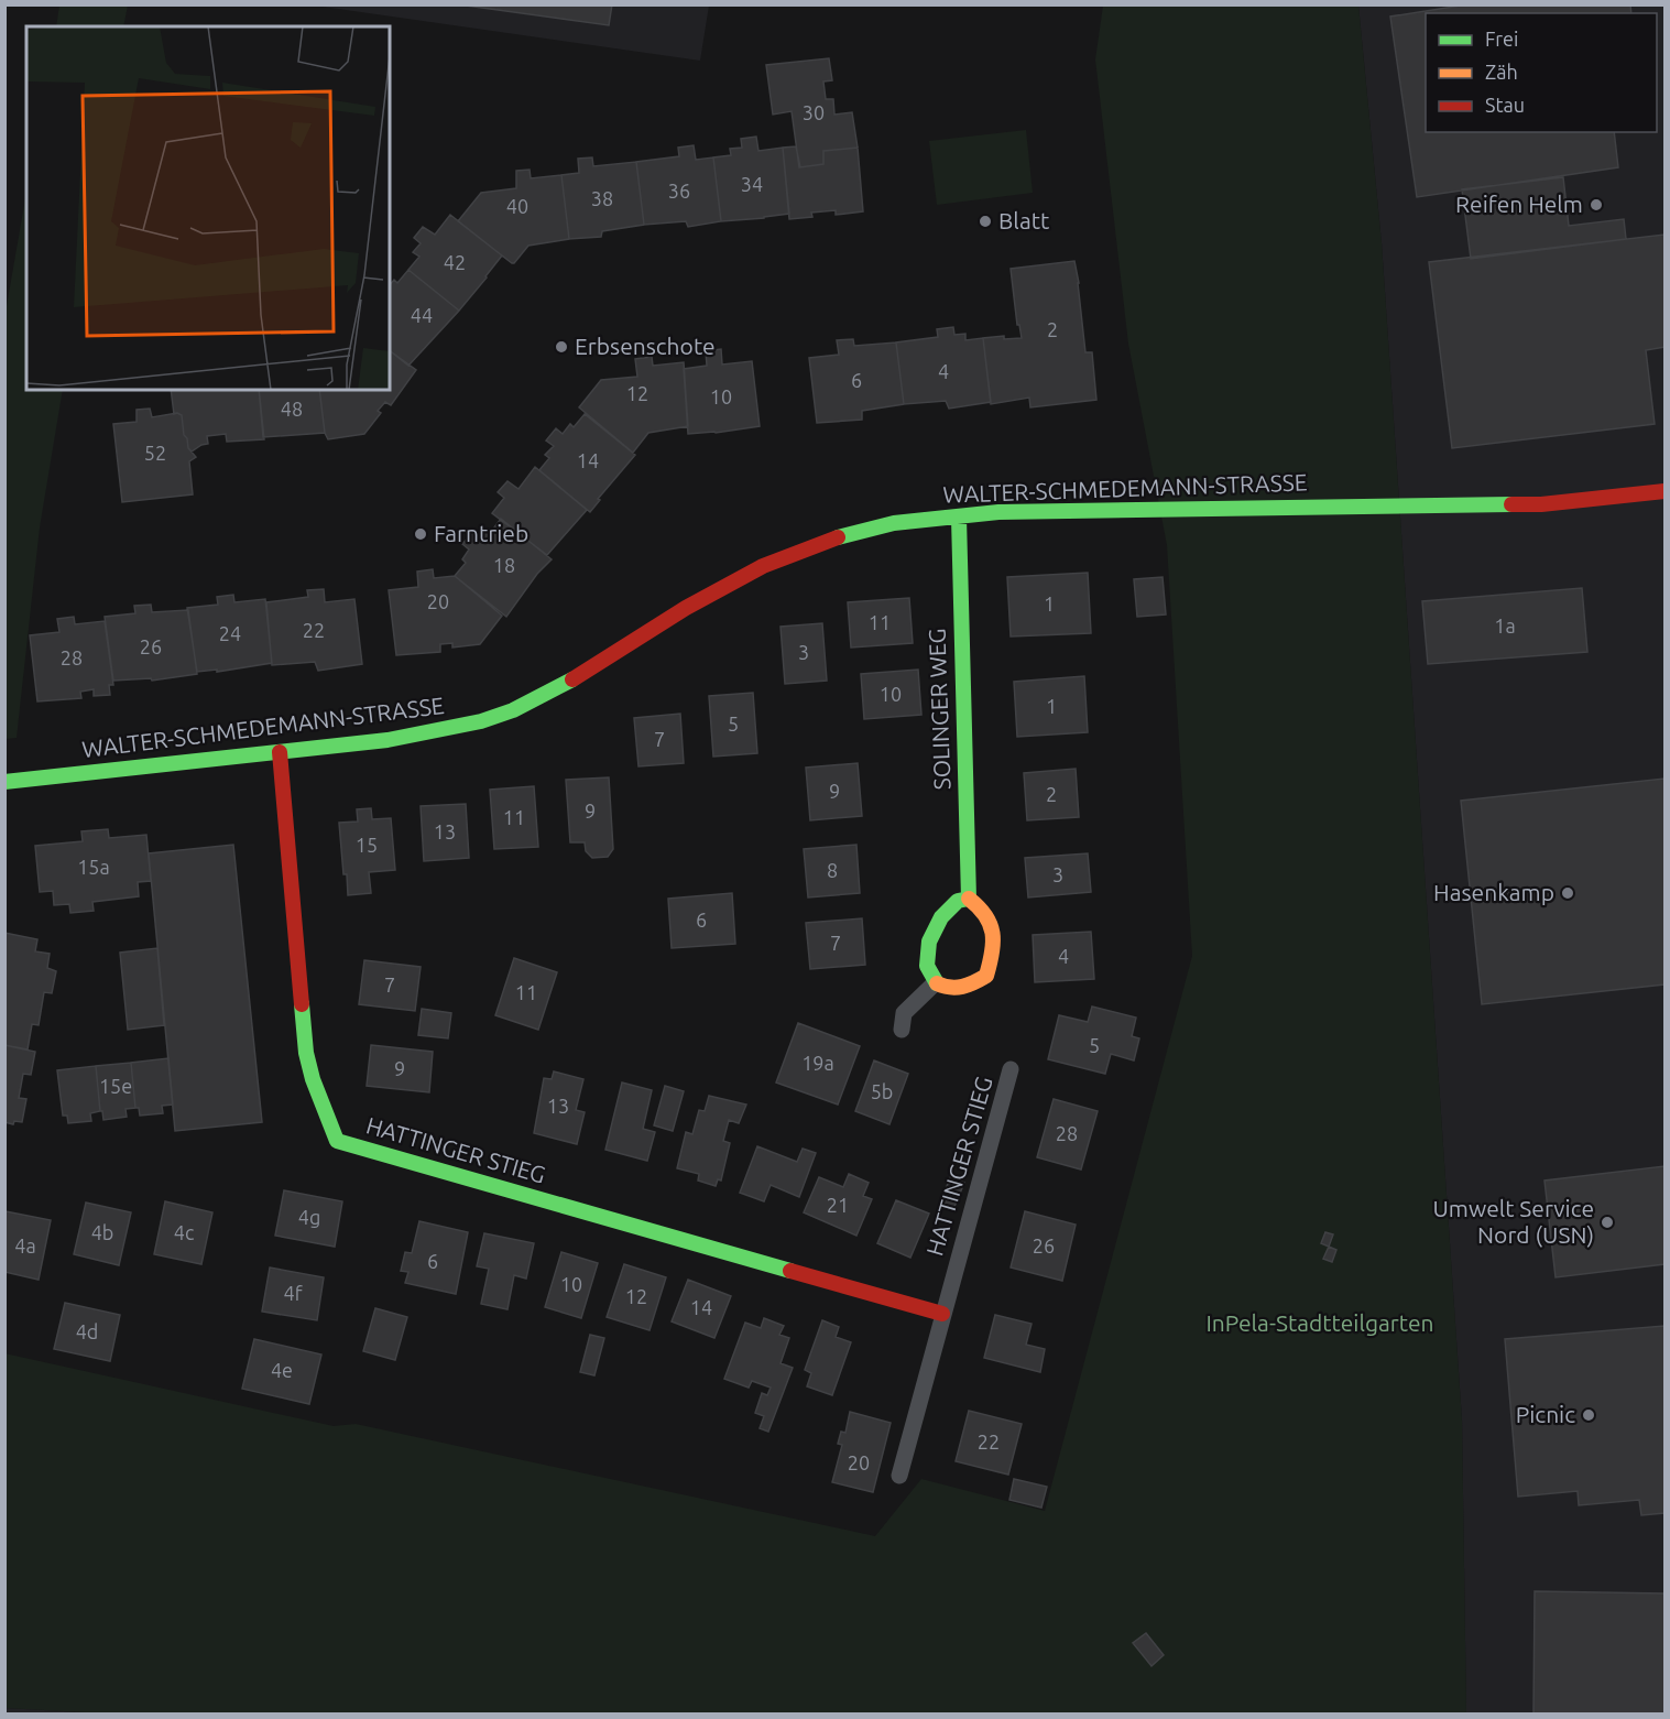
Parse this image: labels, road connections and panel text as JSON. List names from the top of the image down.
{
  "streets": {
    "street": ["WALTER-SCHMEDEMANN-STRASSE", "SOLINGER WEG", "HATTINGER STIEG"]
  },
  "crossings": [
    ["WALTER-SCHMEDEMANN-STRASSE", "SOLINGER WEG"],
    ["WALTER-SCHMEDEMANN-STRASSE", "HATTINGER STIEG"]
  ],
  "parks": ["InPela-Stadtteilgarten"],
  "places": [
    "Reifen Helm",
    "Blatt",
    "Erbsenschote",
    "Farntrieb",
    "Hasenkamp",
    "Umwelt Service Nord (USN)",
    "Picnic"
  ],
  "house_numbers": [
    "30",
    "34",
    "36",
    "38",
    "40",
    "42",
    "44",
    "2",
    "4",
    "6",
    "12",
    "10",
    "48",
    "52",
    "14",
    "18",
    "20",
    "1",
    "11",
    "1a",
    "22",
    "24",
    "26",
    "3",
    "28",
    "10",
    "1",
    "5",
    "7",
    "9",
    "2",
    "9",
    "11",
    "13",
    "15",
    "15a",
    "8",
    "3",
    "6",
    "7",
    "4",
    "7",
    "11",
    "5",
    "19a",
    "9",
    "15e",
    "5b",
    "13",
    "28",
    "21",
    "4g",
    "4b",
    "4c",
    "4a",
    "26",
    "6",
    "10",
    "4f",
    "12",
    "14",
    "4d",
    "4e",
    "22",
    "20"
  ],
  "legend": ["Frei", "Zäh", "Stau"]
}
